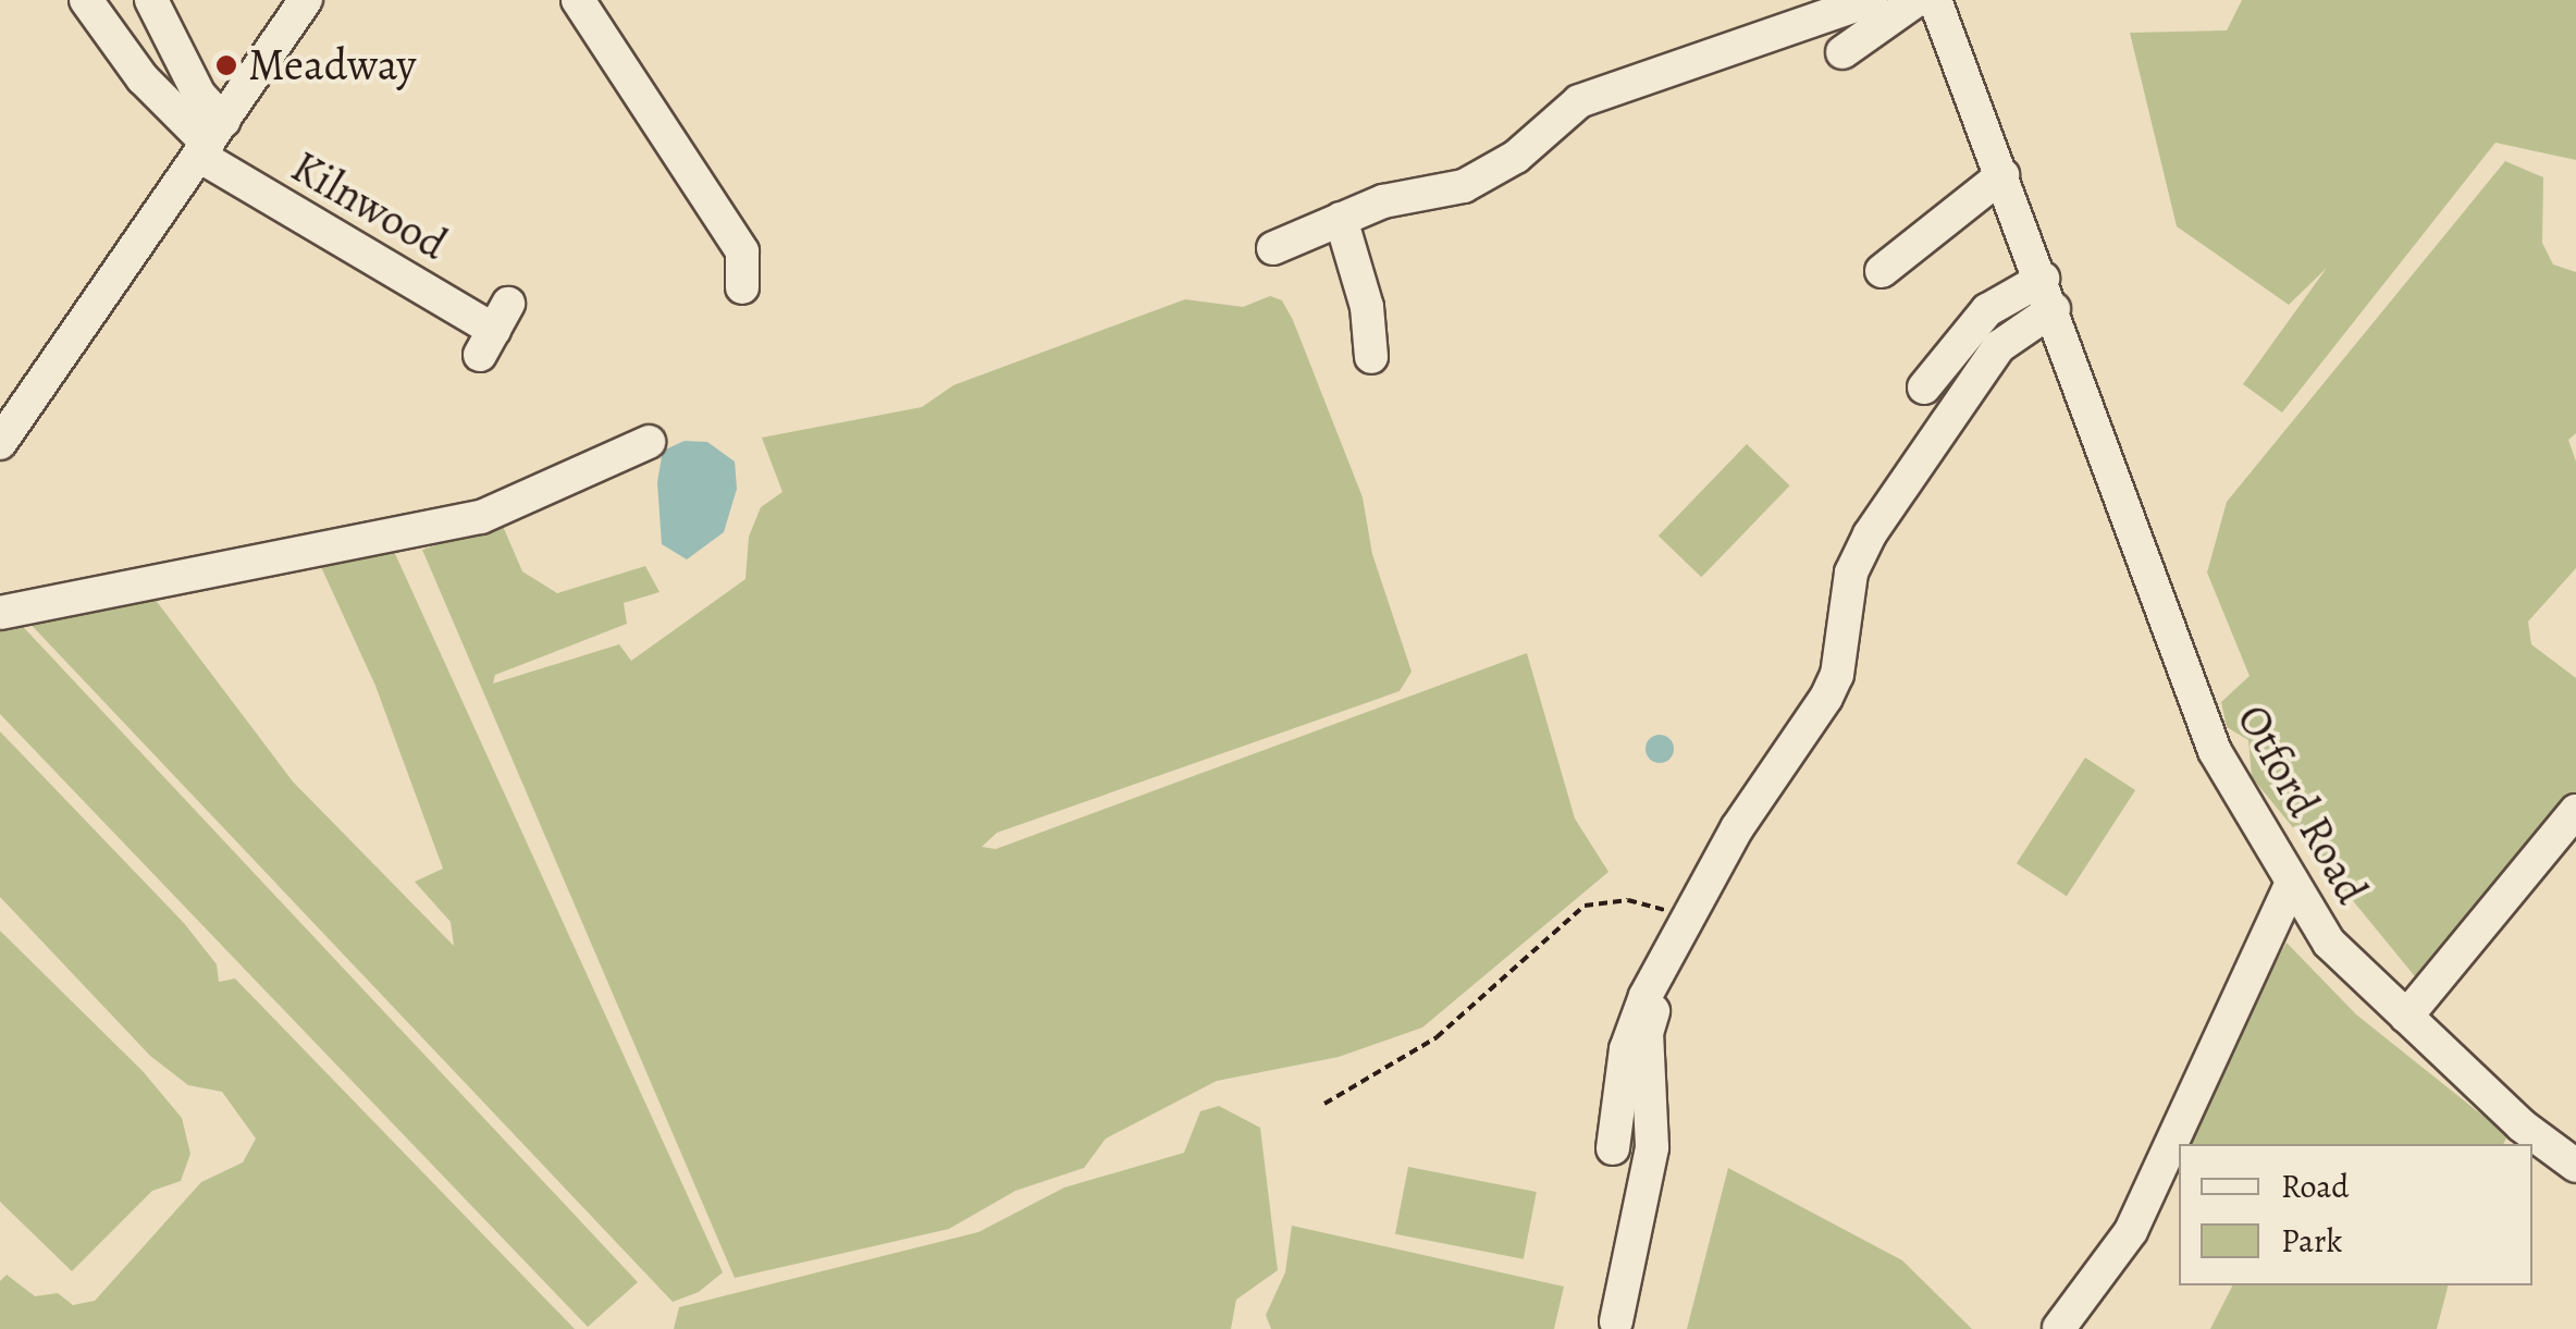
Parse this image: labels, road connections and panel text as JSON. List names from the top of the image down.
{
  "streets": {
    "street": ["Kilnwood", "Otford Road"]
  },
  "places": ["Meadway"],
  "legend": ["Road", "Park"]
}
